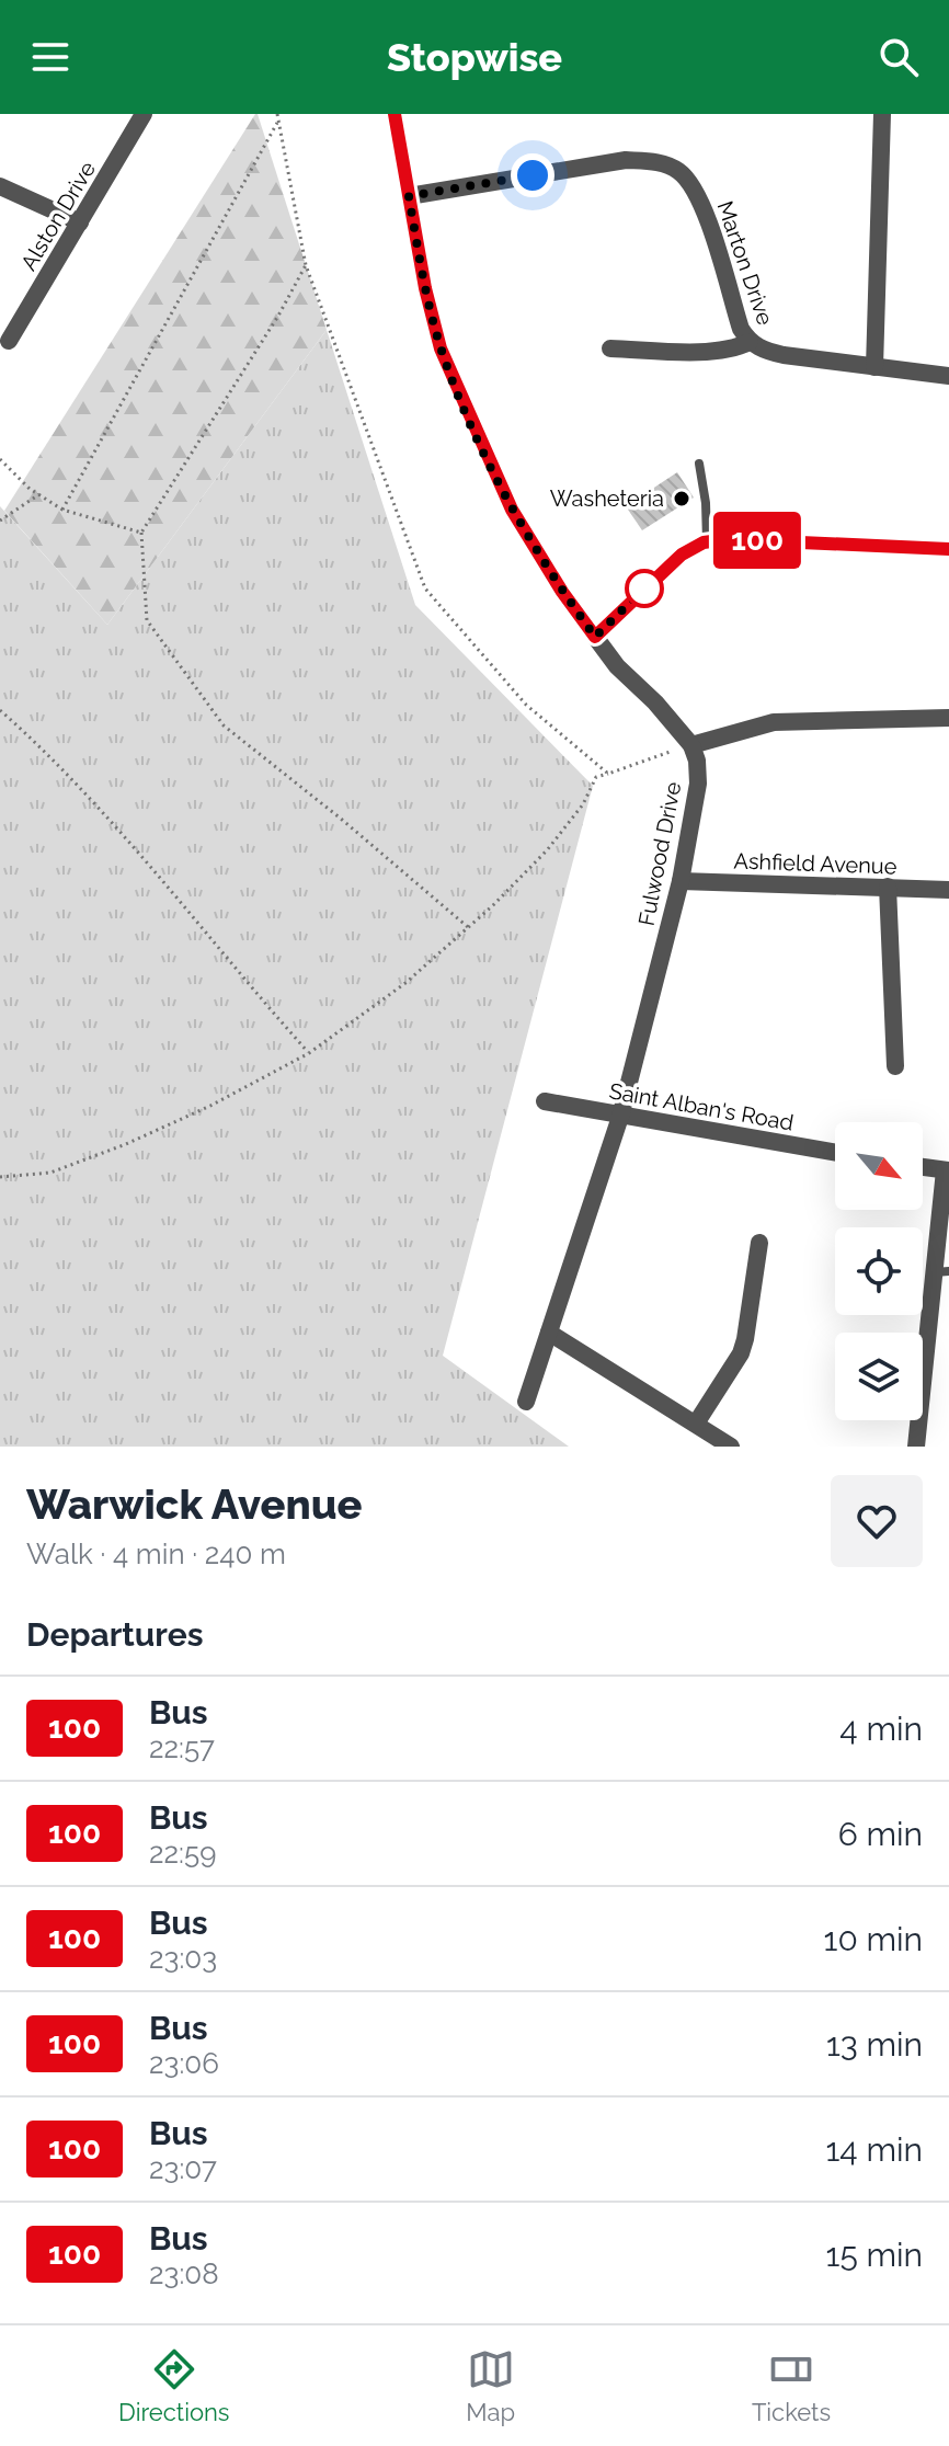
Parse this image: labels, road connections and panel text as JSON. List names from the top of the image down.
{
  "streets": {
    "street": [
      "Alston Drive",
      "Marton Drive",
      "Fulwood Drive",
      "Ashfield Avenue",
      "Saint Alban's Road"
    ]
  },
  "crossings": [
    ["Fulwood Drive", "Ashfield Avenue"],
    ["Fulwood Drive", "Saint Alban's Road"]
  ],
  "places": ["Washeteria"],
  "lines": ["bus line 100"],
  "north": "bottom right",
  "page": {
    "header": "Stopwise",
    "on_map": "100",
    "heading": [
      ["Warwick Avenue", "Walk · 4 min · 240 m"],
      "Departures"
    ],
    "list": [
      {
        "mark": "100",
        "name": "Bus",
        "note": "22:57",
        "value": "4 min"
      },
      {
        "mark": "100",
        "name": "Bus",
        "note": "22:59",
        "value": "6 min"
      },
      {
        "mark": "100",
        "name": "Bus",
        "note": "23:03",
        "value": "10 min"
      },
      {
        "mark": "100",
        "name": "Bus",
        "note": "23:06",
        "value": "13 min"
      },
      {
        "mark": "100",
        "name": "Bus",
        "note": "23:07",
        "value": "14 min"
      },
      {
        "mark": "100",
        "name": "Bus",
        "note": "23:08",
        "value": "15 min"
      }
    ],
    "tabs": ["Directions", "Map", "Tickets"]
  }
}
